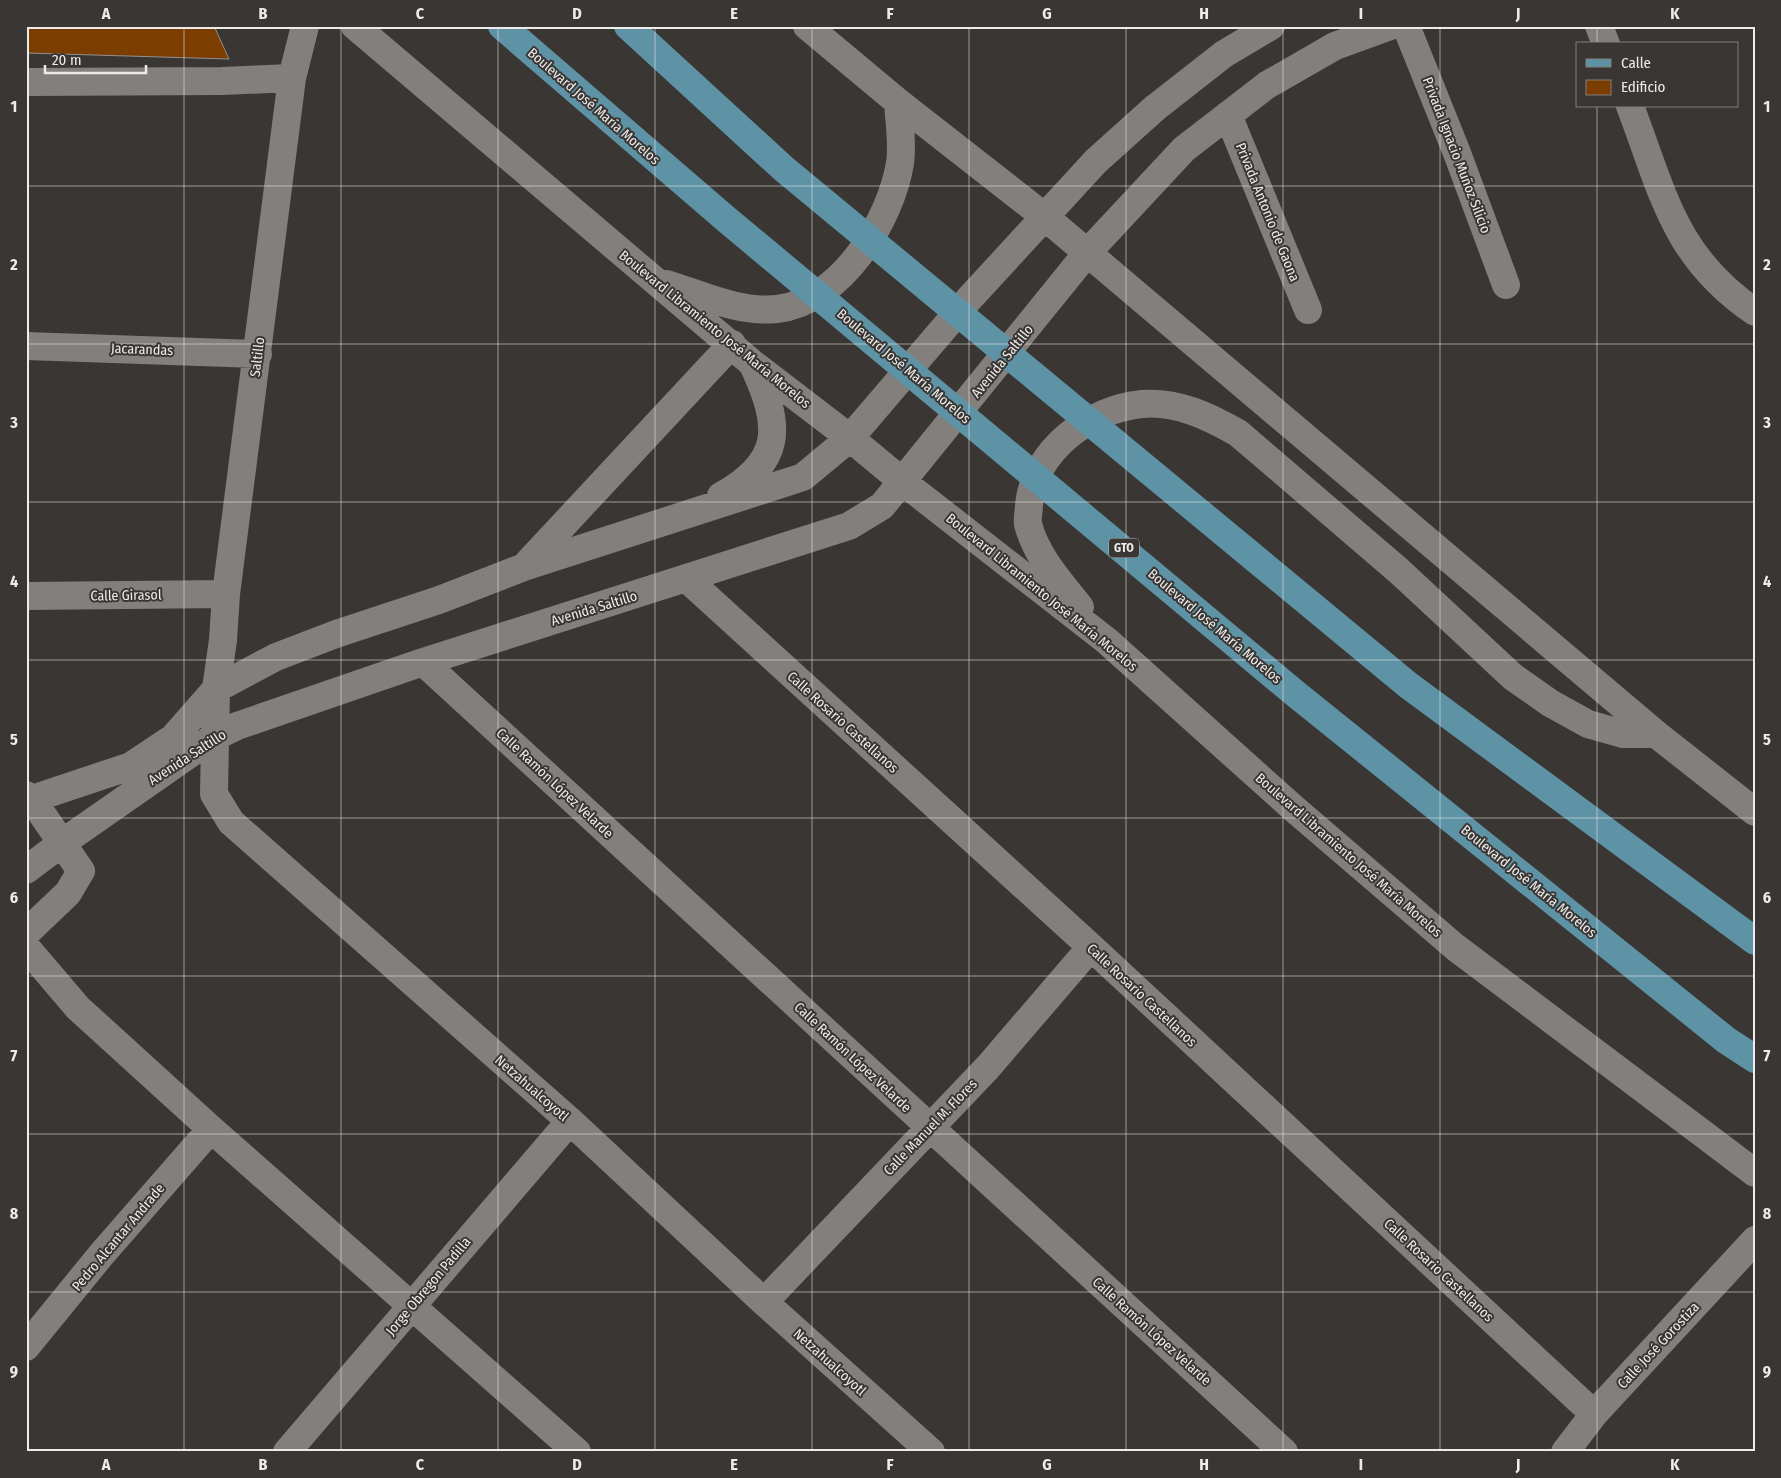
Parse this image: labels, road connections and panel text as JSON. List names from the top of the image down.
{
  "streets": {
    "main road": ["Boulevard José María Morelos", "GTO"],
    "street": [
      "Privada Ignacio Muñoz Silicio",
      "Privada Antonio de Gaona",
      "Boulevard Libramiento José María Morelos",
      "Jacarandas",
      "Saltillo",
      "Avenida Saltillo",
      "Calle Girasol",
      "Calle Rosario Castellanos",
      "Calle Ramón López Velarde",
      "Netzahualcoyotl",
      "Calle Manuel M. Flores",
      "Pedro Alcantar Andrade",
      "Jorge Obregon Padilla",
      "Calle José Gorostiza"
    ]
  },
  "crossings": [
    ["Privada Antonio de Gaona", "Avenida Saltillo"],
    ["Boulevard Libramiento José María Morelos", "Avenida Saltillo"],
    ["Jacarandas", "Saltillo"],
    ["Saltillo", "Avenida Saltillo"],
    ["Saltillo", "Calle Girasol"],
    ["Saltillo", "Netzahualcoyotl"],
    ["Avenida Saltillo", "Calle Rosario Castellanos"],
    ["Avenida Saltillo", "Calle Ramón López Velarde"],
    ["Avenida Saltillo", "Netzahualcoyotl"],
    ["Calle Rosario Castellanos", "Calle Manuel M. Flores"],
    ["Calle Rosario Castellanos", "Calle José Gorostiza"],
    ["Calle Ramón López Velarde", "Calle Manuel M. Flores"],
    ["Netzahualcoyotl", "Calle Manuel M. Flores"],
    ["Netzahualcoyotl", "Jorge Obregon Padilla"]
  ],
  "legend": ["Calle", "Edificio"],
  "scale_bar": "20 m",
  "grid": {
    "columns": [
      "A",
      "B",
      "C",
      "D",
      "E",
      "F",
      "G",
      "H",
      "I",
      "J",
      "K"
    ],
    "rows": [
      "1",
      "2",
      "3",
      "4",
      "5",
      "6",
      "7",
      "8",
      "9"
    ]
  }
}
